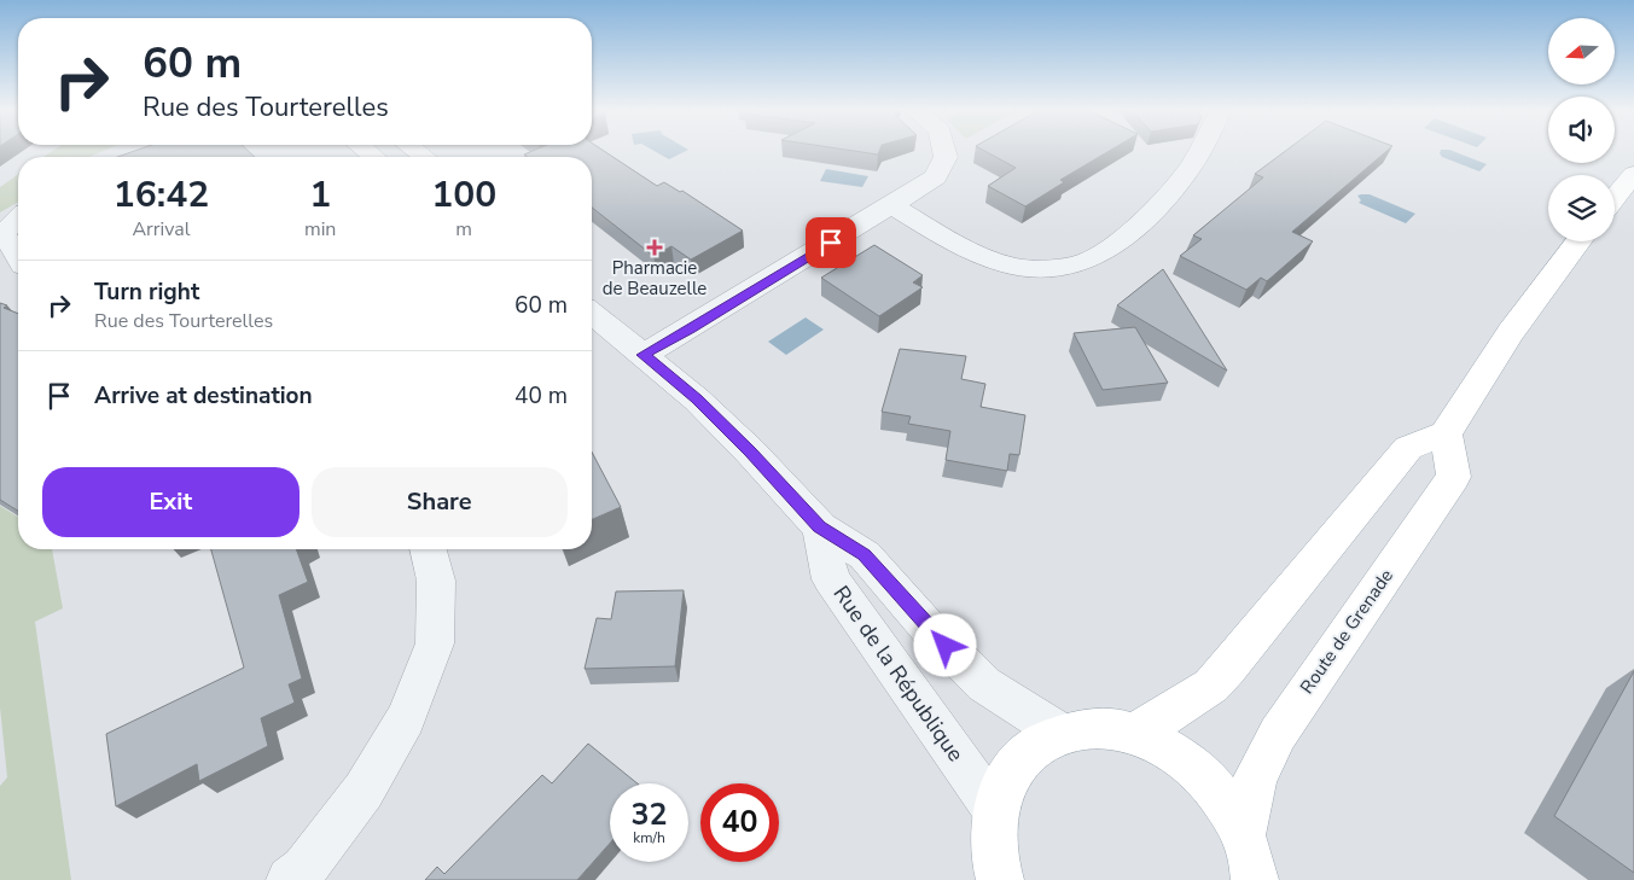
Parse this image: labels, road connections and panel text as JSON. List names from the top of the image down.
{
  "streets": {
    "main road": ["Route de Grenade"],
    "street": ["Rue de la République"]
  },
  "places": {
    "health": ["Pharmacie de Beauzelle"]
  },
  "north": "left",
  "page": {
    "turn": ["60 m", "Rue des Tourterelles"],
    "eta": [
      "16:42",
      "Arrival",
      "1",
      "min",
      "100",
      "m"
    ],
    "list": [
      {
        "name": "Turn right",
        "note": "Rue des Tourterelles",
        "value": "60 m"
      },
      {
        "name": "Arrive at destination",
        "value": "40 m"
      }
    ],
    "buttons": ["Exit", "Share"],
    "speed": "32 km/h",
    "limit": "40"
  }
}
